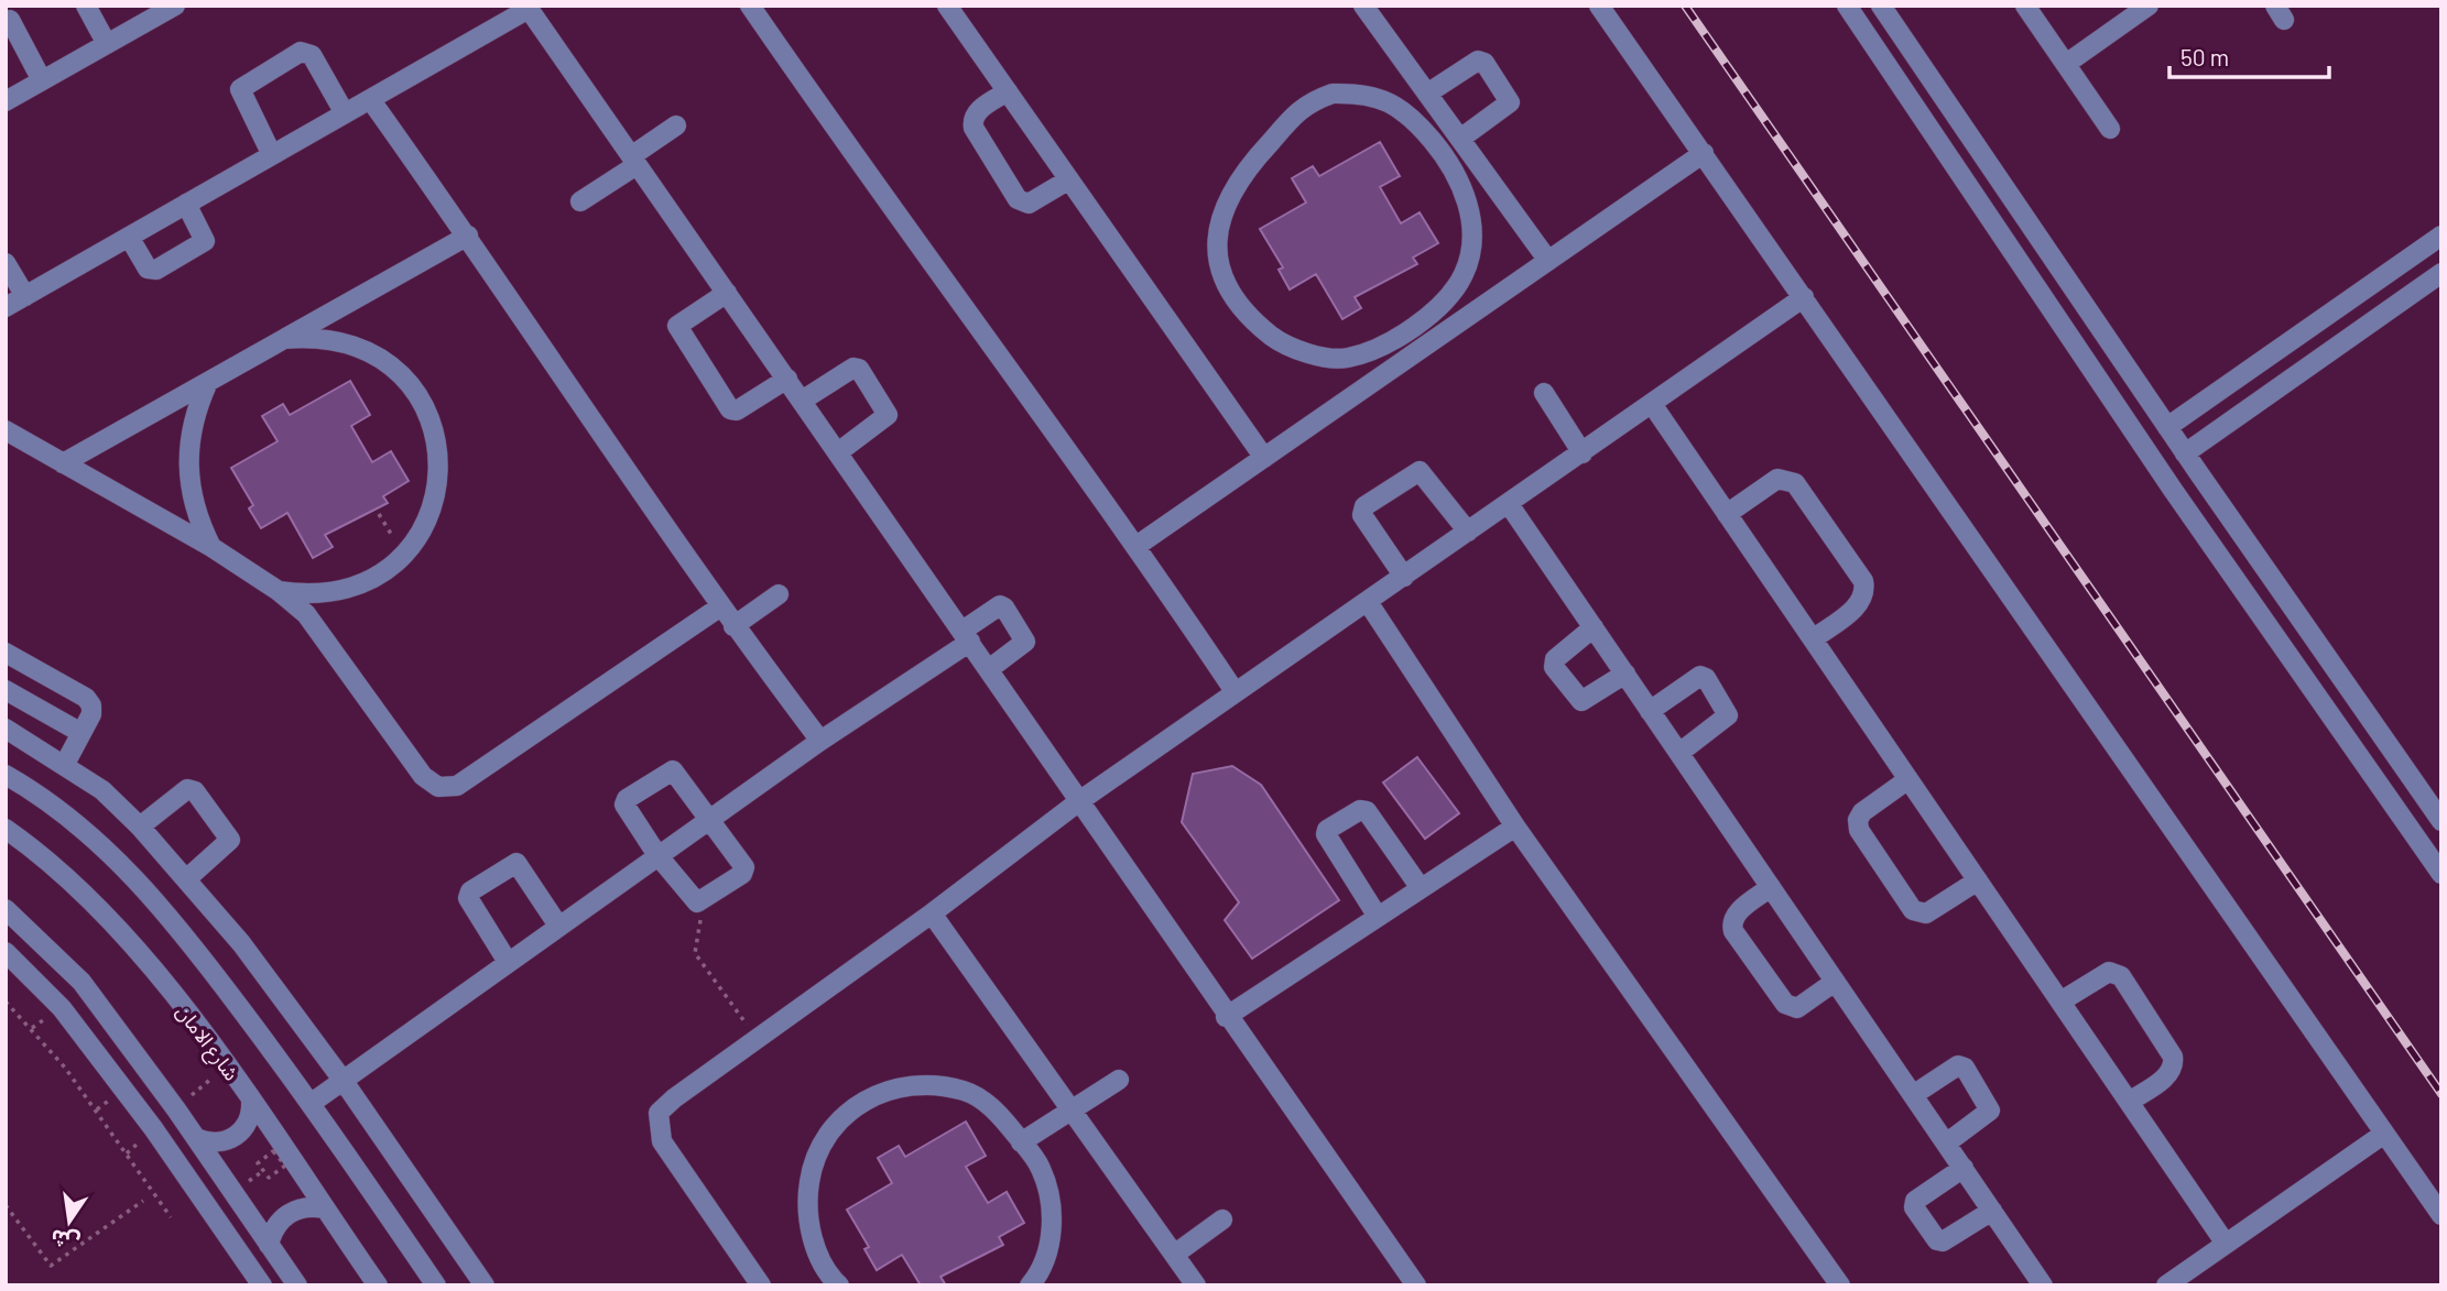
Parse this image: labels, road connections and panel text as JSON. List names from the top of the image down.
{
  "streets": {
    "street": ["شارع الامان"]
  },
  "scale_bar": "50 m",
  "north": "bottom"
}
